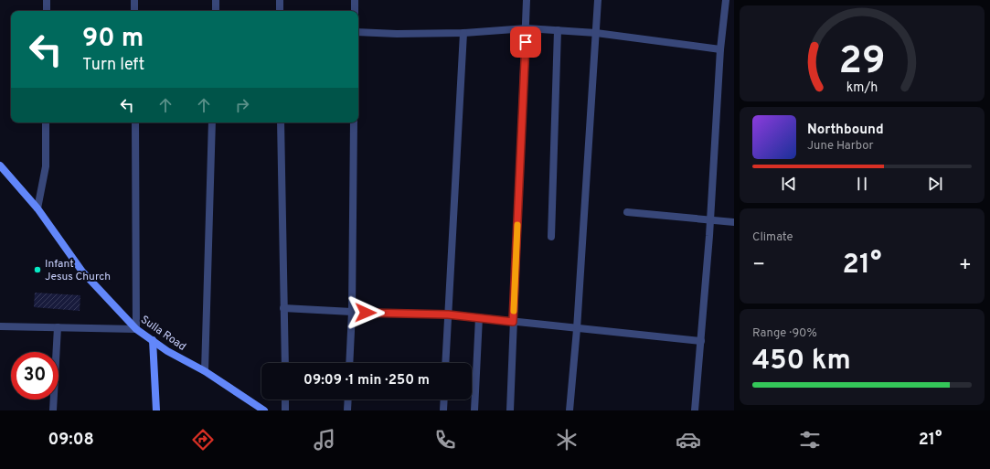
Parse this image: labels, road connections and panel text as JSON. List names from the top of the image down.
{
  "streets": {
    "main road": ["Sulla Road"]
  },
  "places": ["Infant Jesus Church"],
  "page": {
    "turn": ["90 m", "Turn left"],
    "song": ["Northbound", "June Harbor"],
    "tile": [
      "Climate",
      ["Range · 90%", "450 km"]
    ],
    "heat": ["−", "21°", "+"],
    "limit": "30",
    "trip": "09:09 · 1 min · 250 m",
    "tabs": ["09:08", "21°"],
    "gauge": ["29", "km/h"]
  }
}
